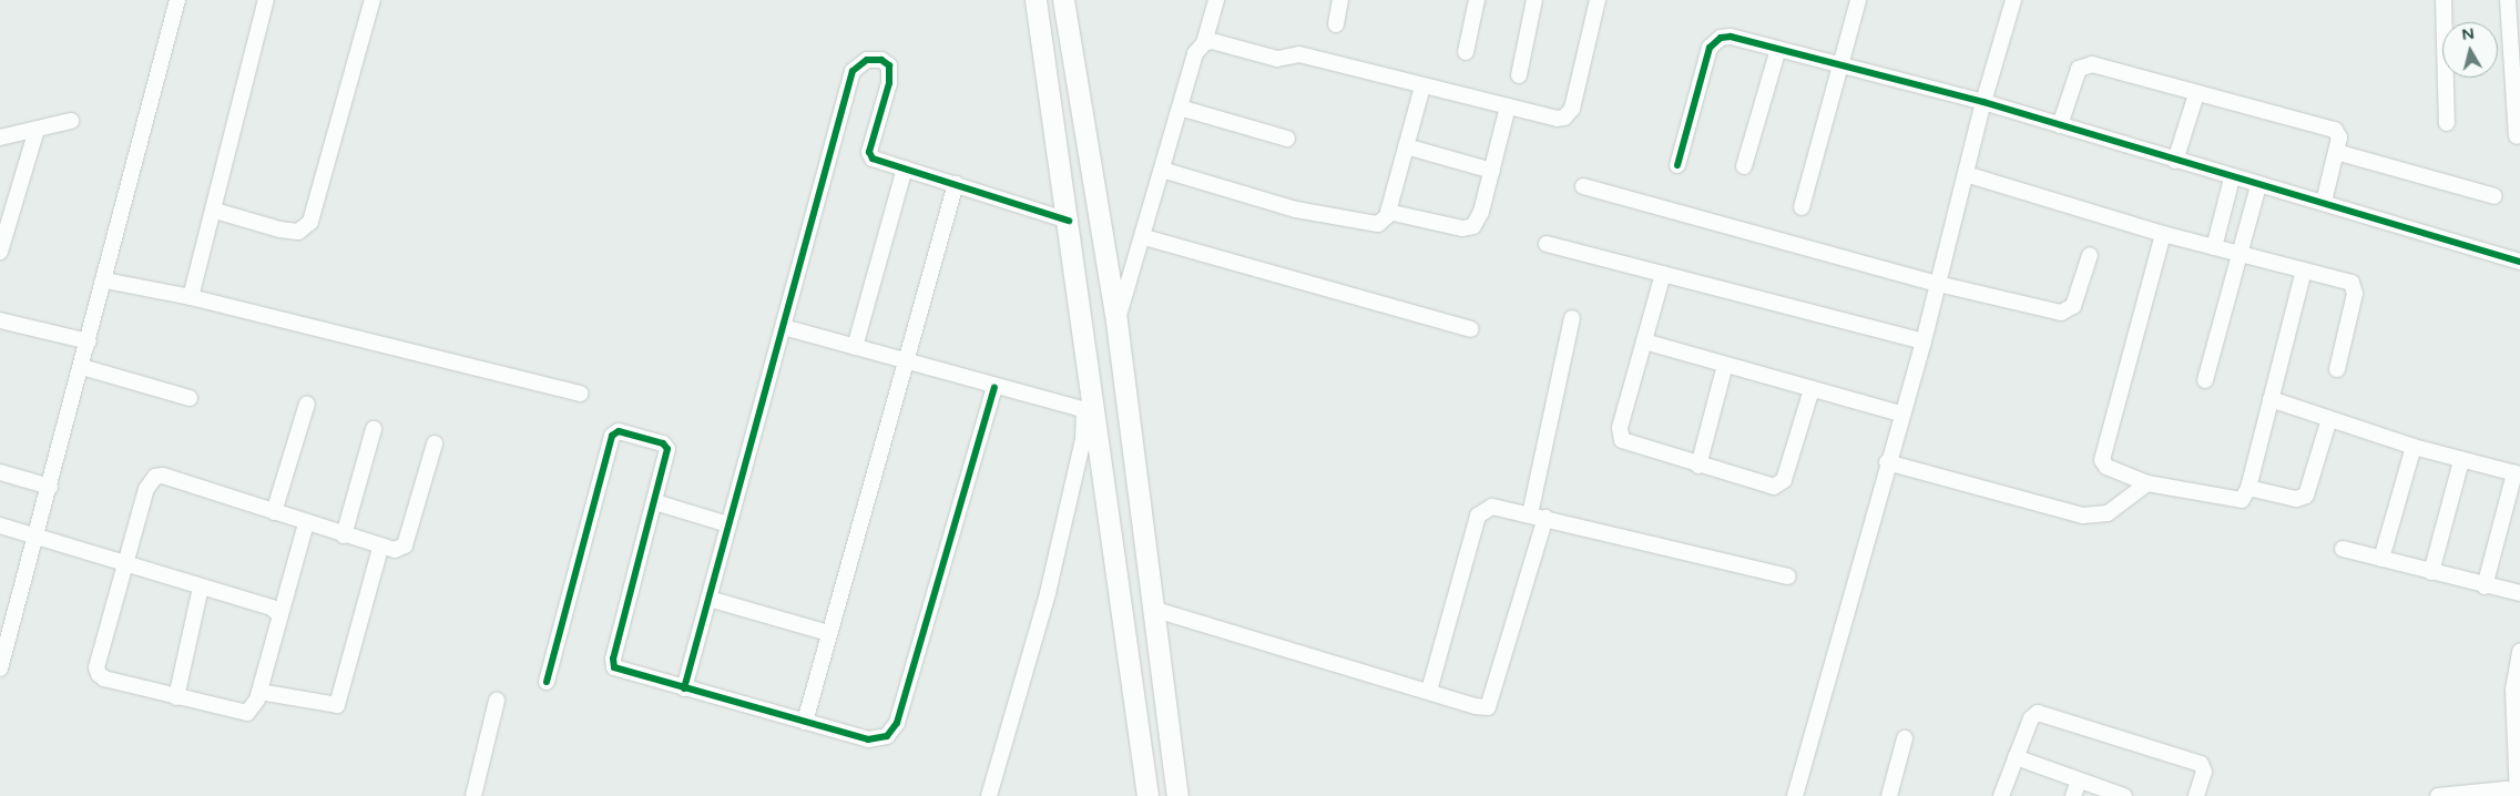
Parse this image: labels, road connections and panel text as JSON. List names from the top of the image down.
{
  "north": "top"
}
